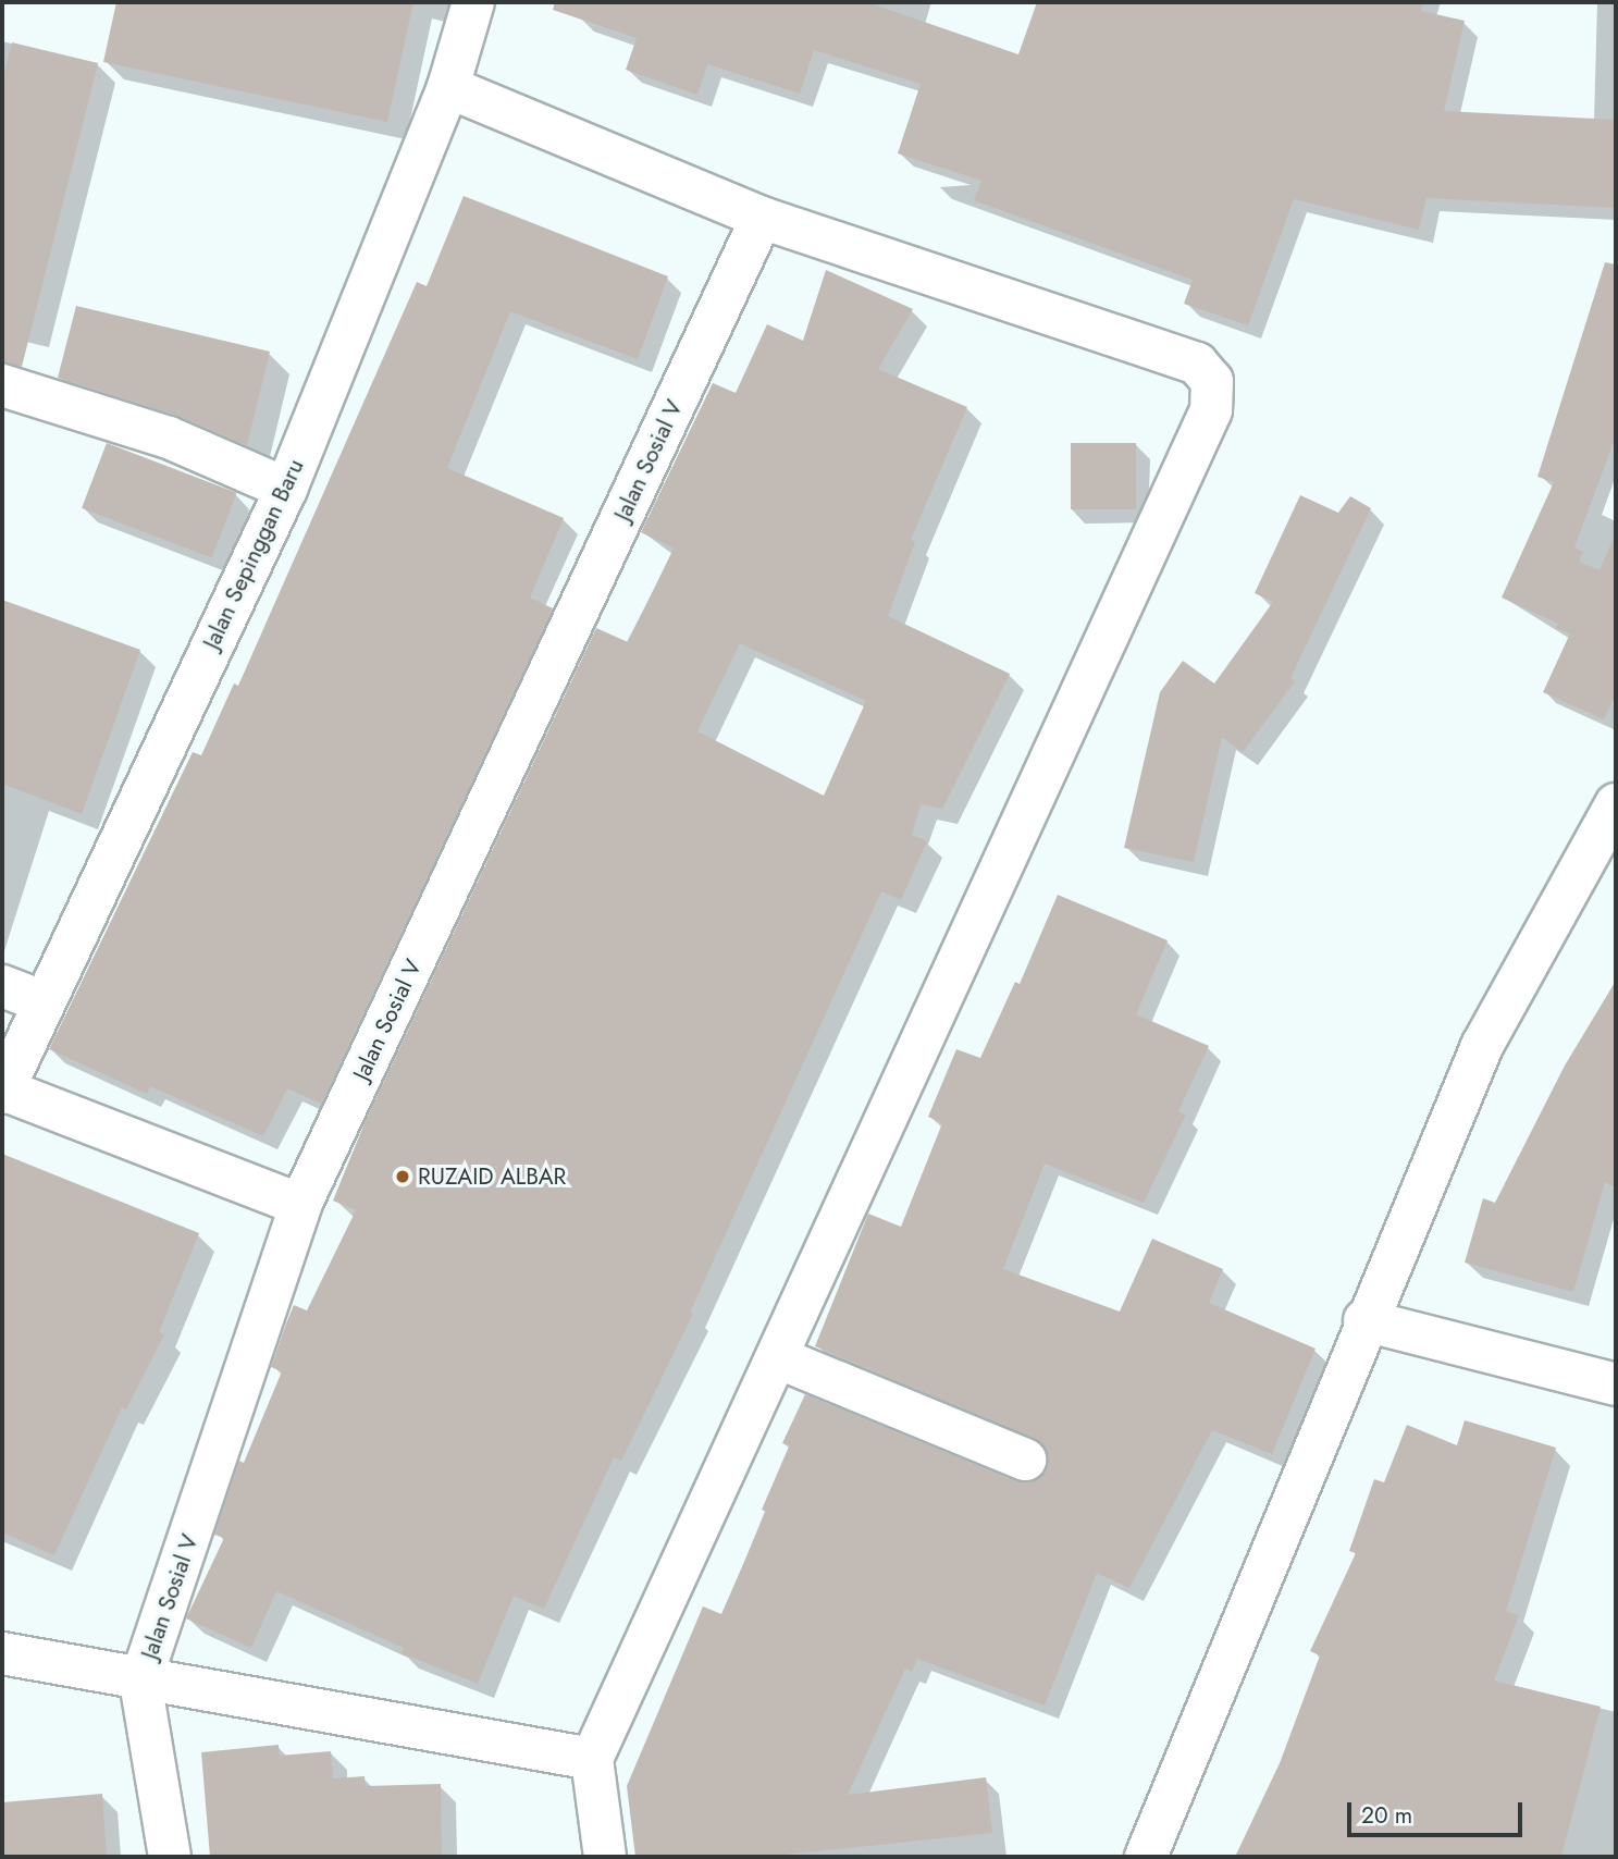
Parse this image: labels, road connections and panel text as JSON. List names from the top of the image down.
{
  "streets": {
    "street": ["Jalan Sosial V", "Jalan Sepinggan Baru"]
  },
  "places": ["RUZAID ALBAR"],
  "scale_bar": "20 m"
}
